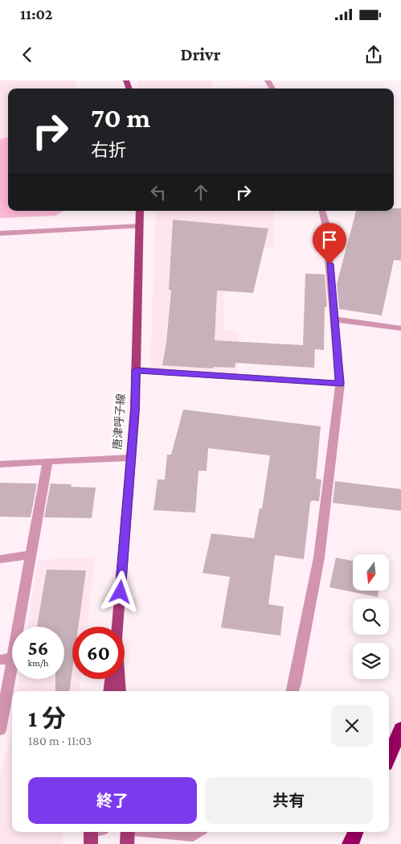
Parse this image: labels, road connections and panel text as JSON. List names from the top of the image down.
{
  "streets": {
    "main road": ["唐津呼子線"]
  },
  "north": "bottom",
  "page": {
    "status": "11:02",
    "header": "Drivr",
    "turn": ["70 m", "右折"],
    "speed": "56 km/h",
    "limit": "60",
    "heading": ["1 分", "180 m · 11:03"],
    "buttons": ["終了", "共有"]
  }
}
